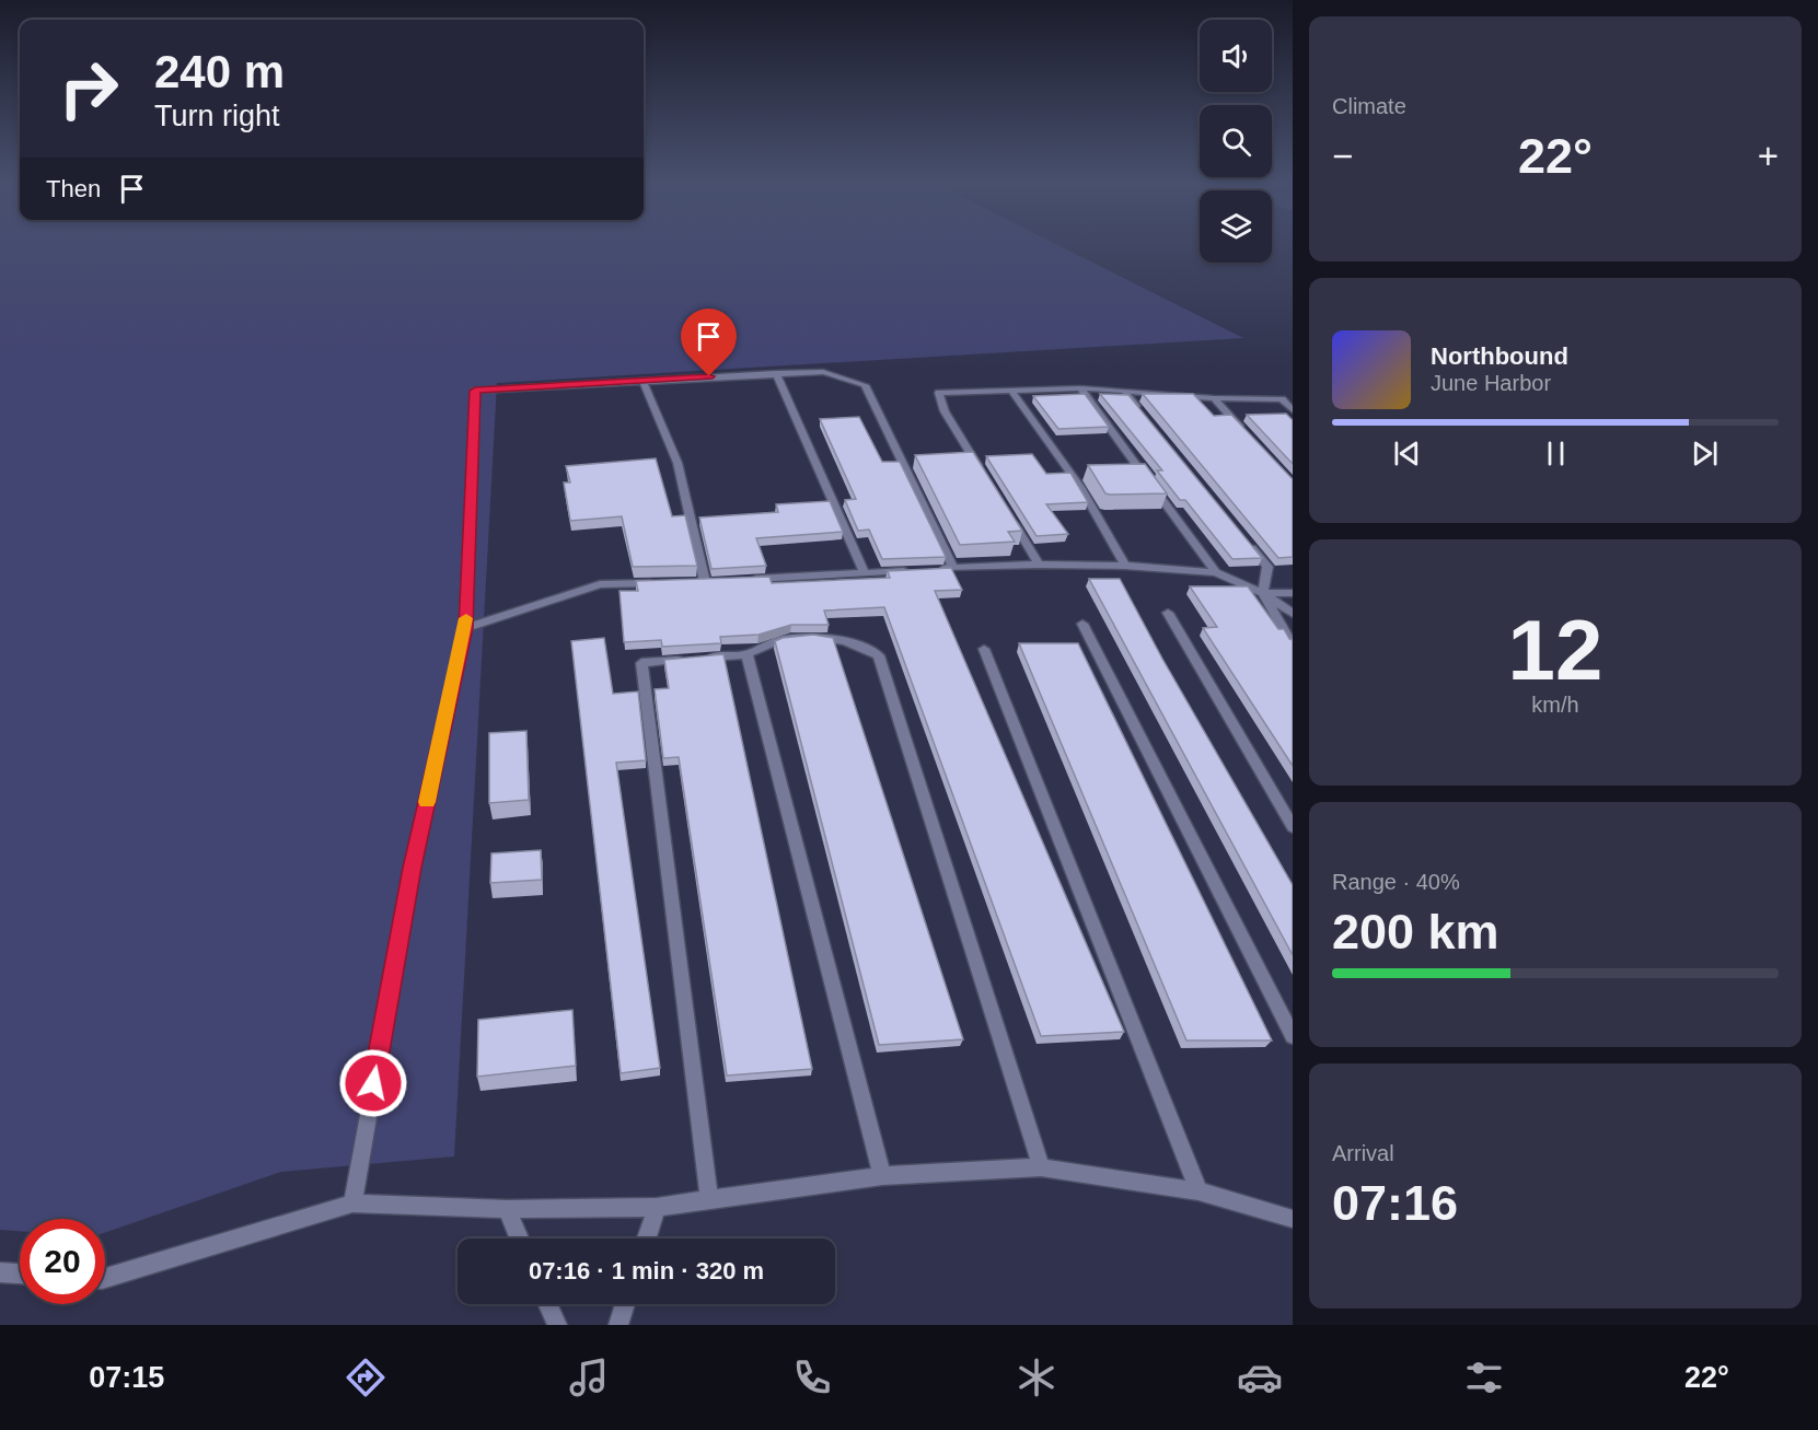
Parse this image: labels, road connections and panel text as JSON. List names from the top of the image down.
{
  "page": {
    "tile": [
      "Climate",
      ["12", "km/h"],
      ["Range · 40%", "200 km"],
      ["Arrival", "07:16"]
    ],
    "turn": ["240 m", "Turn right"],
    "heat": ["−", "22°", "+"],
    "then": "Then",
    "song": ["Northbound", "June Harbor"],
    "limit": "20",
    "trip": "07:16 · 1 min · 320 m",
    "tabs": ["07:15", "22°"]
  }
}
